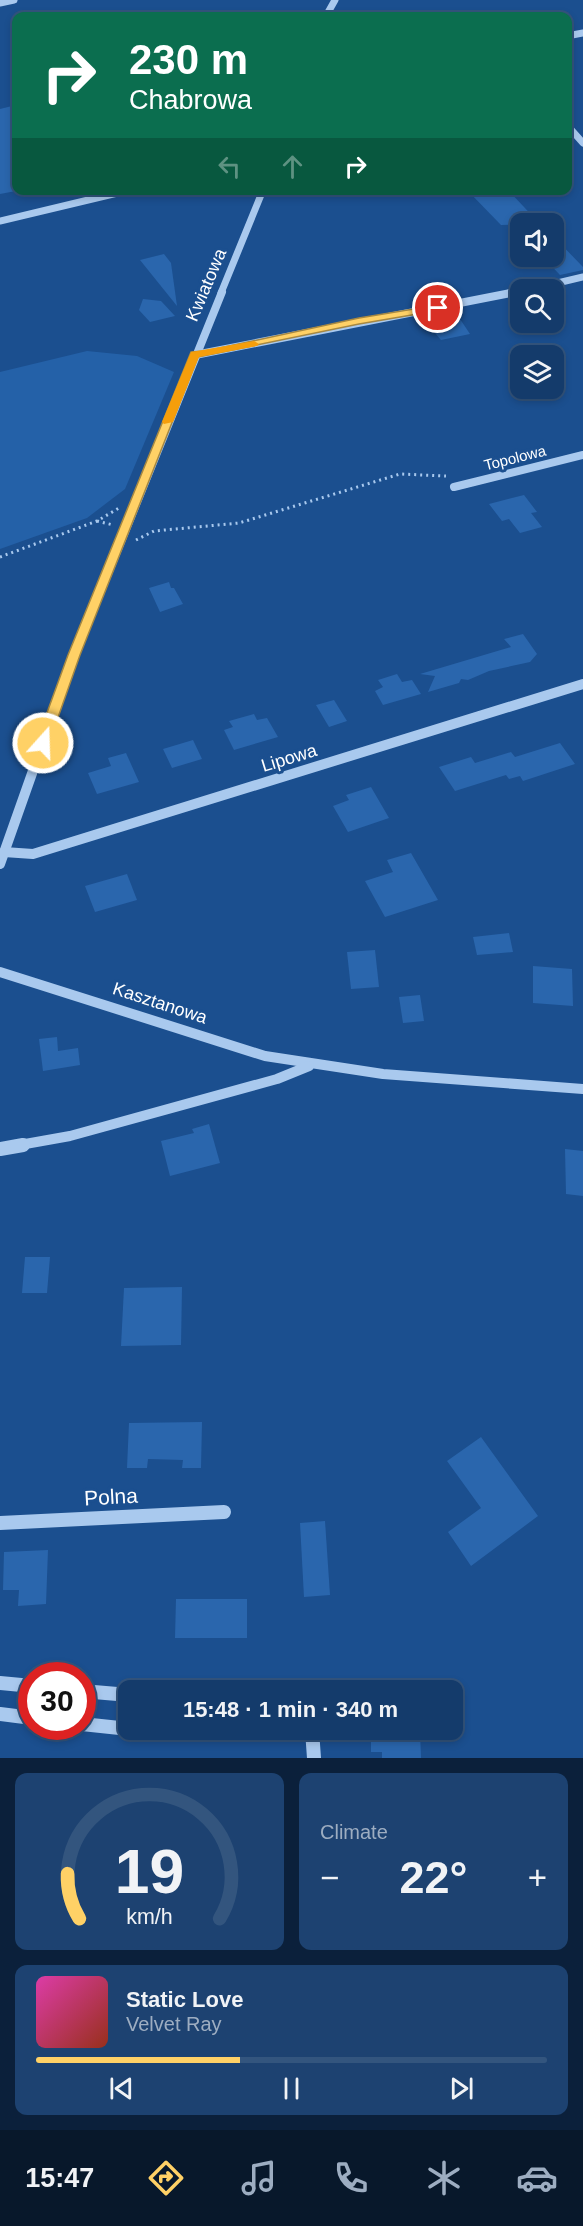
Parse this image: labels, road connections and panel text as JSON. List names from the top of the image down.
{
  "streets": {
    "street": [
      "Kwiatowa",
      "Topolowa",
      "Lipowa",
      "Kasztanowa",
      "Polna"
    ]
  },
  "crossings": [
    ["Kwiatowa", "Lipowa"]
  ],
  "page": {
    "turn": ["230 m", "Chabrowa"],
    "limit": "30",
    "trip": "15:48 · 1 min · 340 m",
    "tile": "Climate",
    "heat": ["−", "22°", "+"],
    "song": ["Static Love", "Velvet Ray"],
    "tabs": "15:47",
    "gauge": ["19", "km/h"]
  }
}
